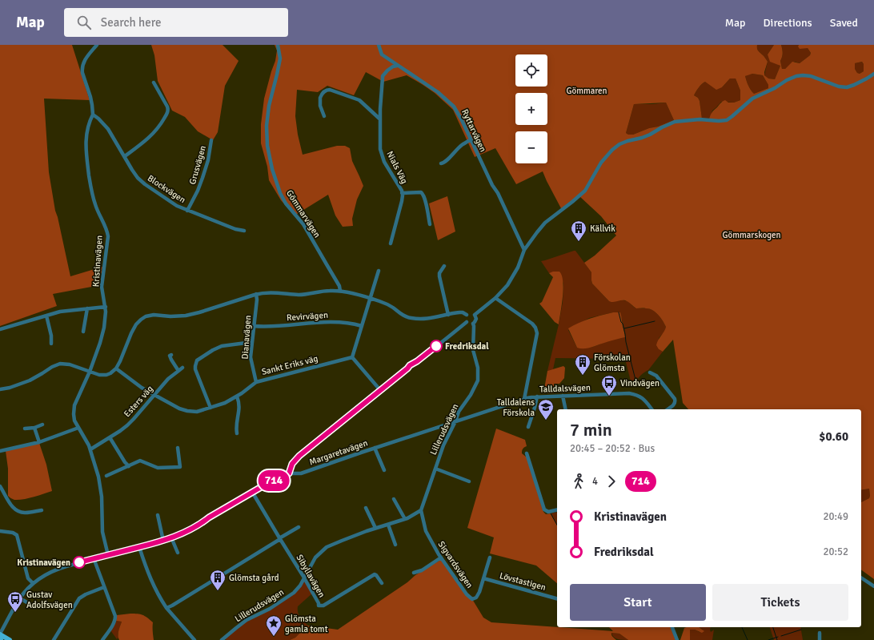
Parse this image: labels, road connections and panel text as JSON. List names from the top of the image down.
{
  "streets": {
    "street": [
      "Ryttarvägen",
      "Grusvägen",
      "Nials Väg",
      "Blockvägen",
      "Gömmarvägen",
      "Kristinavägen",
      "Revirvägen",
      "Dianavägen",
      "Sankt Eriks väg",
      "Talldalsvägen",
      "Esters väg",
      "Lillerudsvägen",
      "Margaretavägen",
      "Sigvardsvägen",
      "Sibyllavägen",
      "Lövstastigen"
    ]
  },
  "crossings": [
    ["Ryttarvägen", "Nials Väg"],
    ["Grusvägen", "Blockvägen"],
    ["Blockvägen", "Kristinavägen"],
    ["Kristinavägen", "Esters väg"],
    ["Revirvägen", "Dianavägen"],
    ["Dianavägen", "Sankt Eriks väg"],
    ["Sankt Eriks väg", "Esters väg"],
    ["Talldalsvägen", "Lillerudsvägen"],
    ["Talldalsvägen", "Margaretavägen"],
    ["Lillerudsvägen", "Margaretavägen"],
    ["Lillerudsvägen", "Sigvardsvägen"],
    ["Lillerudsvägen", "Sibyllavägen"],
    ["Sigvardsvägen", "Lövstastigen"]
  ],
  "parks": ["Gömmaren", "Gömmarskogen"],
  "places": {
    "building": ["Källvik", "Förskolan Glömsta", "Glömsta gård"],
    "other": ["Fredriksdal", "Kristinavägen"],
    "bus stop": ["Vindvägen", "Gustav Adolfsvägen"],
    "school or university": ["Talldalens Förskola"],
    "place": ["Glömsta gamla tomt"]
  },
  "lines": ["bus line 714"],
  "page": {
    "header": "Map",
    "search": "Search here",
    "nav": ["Map", "Directions", "Saved"],
    "on_map": "714",
    "map_buttons": ["+", "−"],
    "heading": ["7 min", "20:45 – 20:52 · Bus", "$0.60"],
    "legs": ["4", "714"],
    "list": [
      {
        "name": "Kristinavägen",
        "value": "20:49"
      },
      {
        "name": "Fredriksdal",
        "value": "20:52"
      }
    ],
    "buttons": ["Start", "Tickets"]
  }
}
